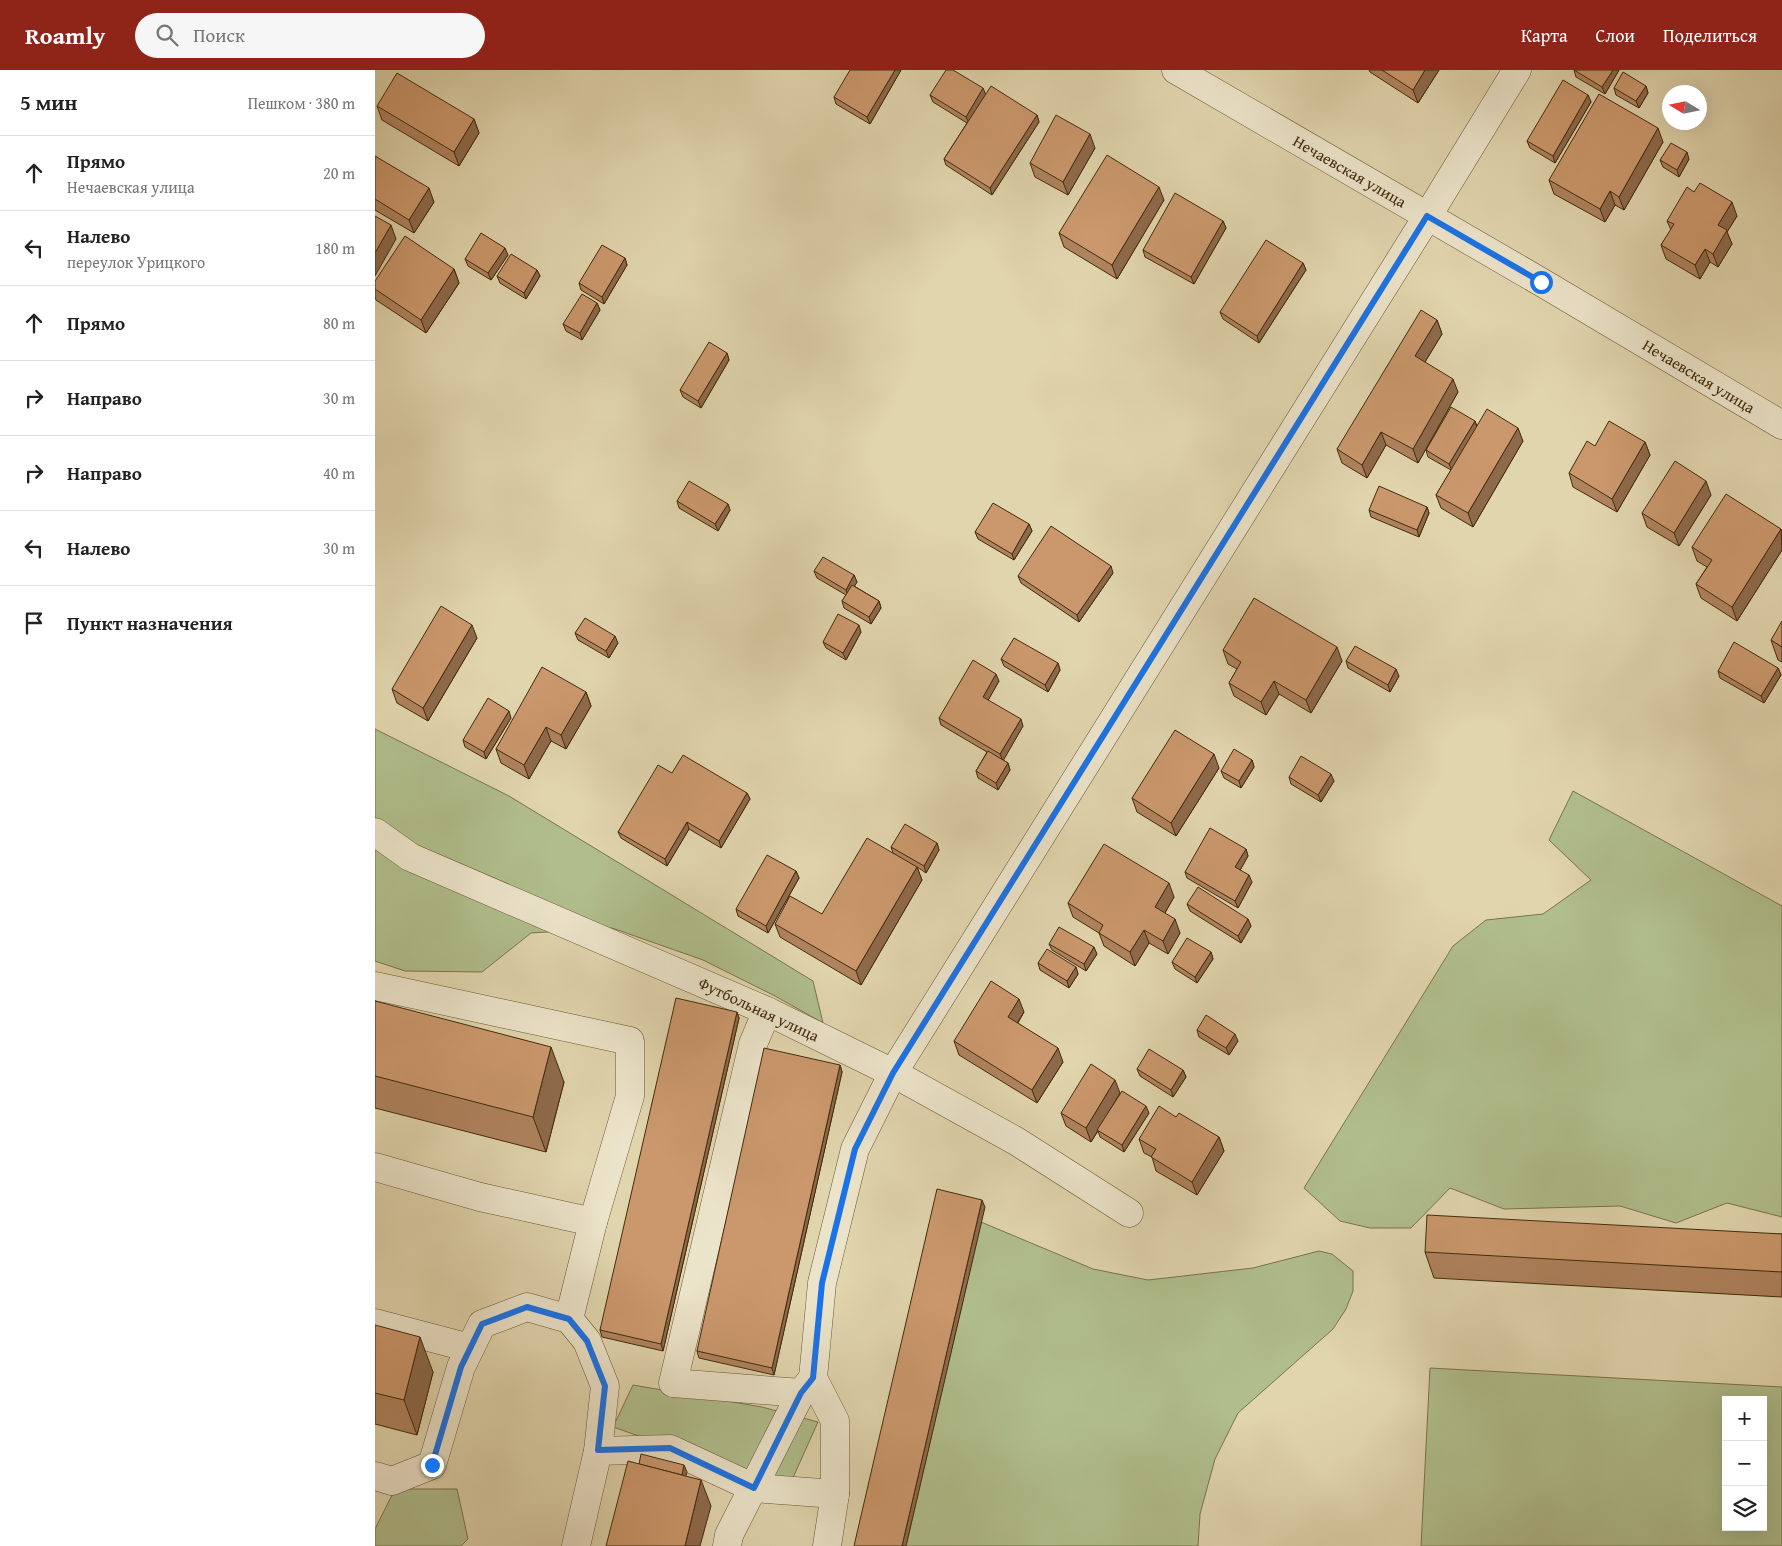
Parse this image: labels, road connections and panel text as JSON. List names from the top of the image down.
{
  "streets": {
    "street": ["Нечаевская улица", "Футбольная улица"]
  },
  "north": "left",
  "page": {
    "header": "Roamly",
    "search": "Поиск",
    "nav": ["Карта", "Слои", "Поделиться"],
    "heading": ["5 мин", "Пешком · 380 m"],
    "list": [
      ["Прямо", "Нечаевская улица", "20 m"],
      ["Налево", "переулок Урицкого", "180 m"],
      ["Прямо", "80 m"],
      ["Направо", "30 m"],
      ["Направо", "40 m"],
      ["Налево", "30 m"],
      "Пункт назначения"
    ],
    "map_buttons": ["+", "−"]
  }
}
